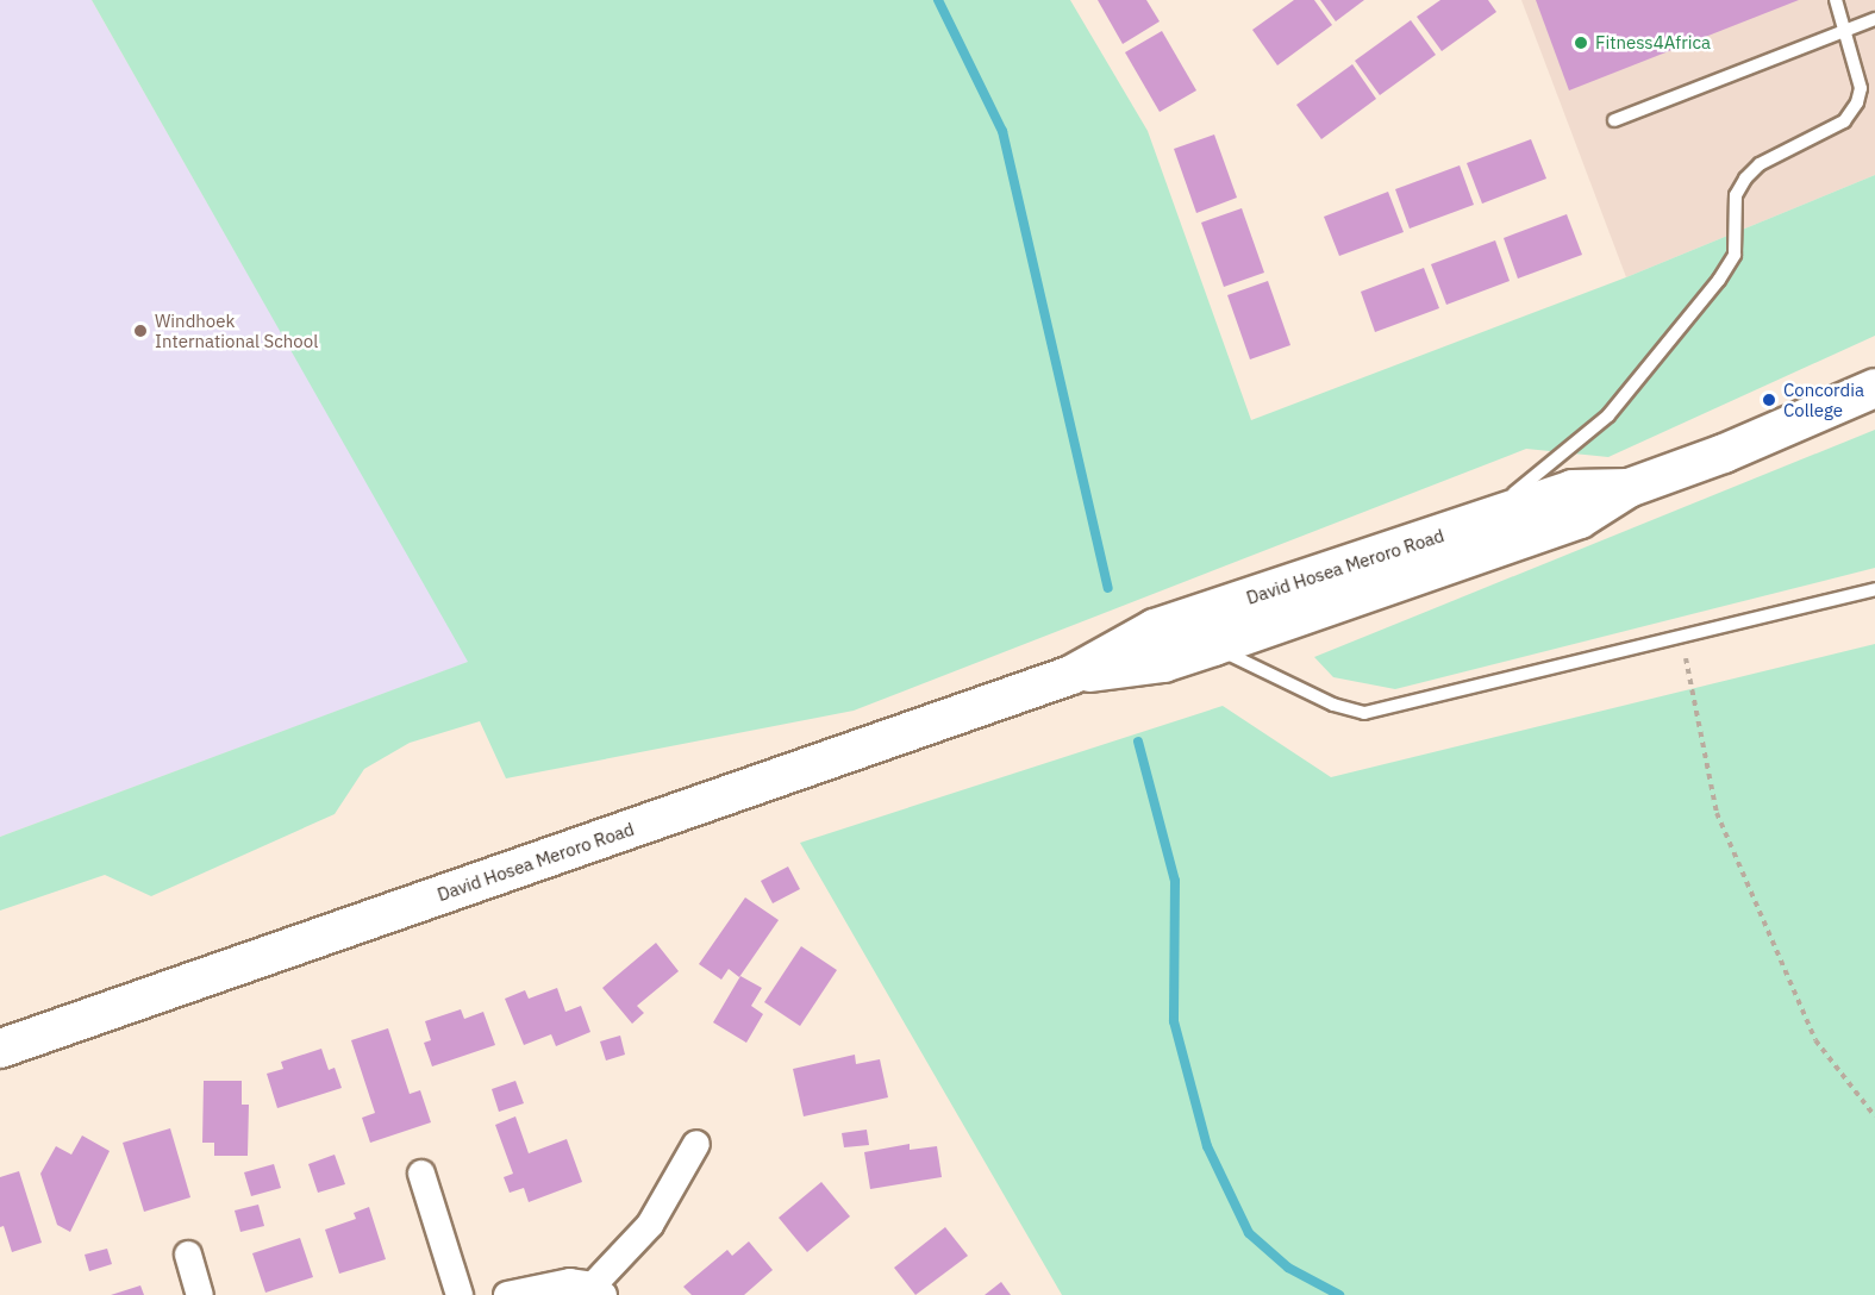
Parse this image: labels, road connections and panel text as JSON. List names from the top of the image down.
{
  "streets": {
    "main road": ["David Hosea Meroro Road"]
  },
  "places": ["Fitness4Africa", "Windhoek International School", "Concordia College"]
}
